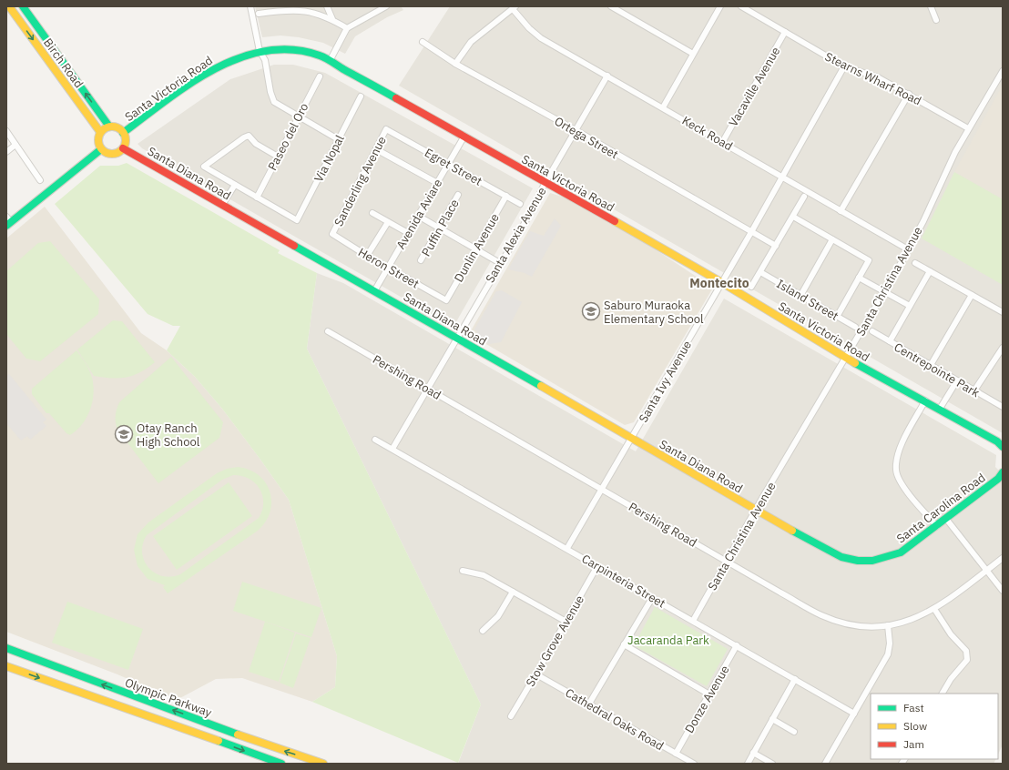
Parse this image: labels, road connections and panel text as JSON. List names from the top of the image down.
{
  "streets": {
    "street": [
      "Birch Road",
      "Stearns Wharf Road",
      "Vacaville Avenue",
      "Santa Victoria Road",
      "Keck Road",
      "Paseo del Oro",
      "Ortega Street",
      "Via Nopal",
      "Egret Street",
      "Santa Diana Road",
      "Sanderling Avenue",
      "Avenida Aviare",
      "Puffin Place",
      "Santa Alexia Avenue",
      "Dunlin Avenue",
      "Heron Street",
      "Santa Christina Avenue",
      "Island Street",
      "Centrepointe Park",
      "Pershing Road",
      "Santa Ivy Avenue",
      "Santa Carolina Road",
      "Carpinteria Street",
      "Stow Grove Avenue",
      "Olympic Parkway",
      "Donze Avenue",
      "Cathedral Oaks Road"
    ]
  },
  "crossings": [
    ["Birch Road", "Santa Victoria Road"],
    ["Birch Road", "Santa Diana Road"],
    ["Stearns Wharf Road", "Vacaville Avenue"],
    ["Stearns Wharf Road", "Santa Christina Avenue"],
    ["Stearns Wharf Road", "Santa Ivy Avenue"],
    ["Vacaville Avenue", "Keck Road"],
    ["Santa Victoria Road", "Santa Diana Road"],
    ["Santa Victoria Road", "Avenida Aviare"],
    ["Santa Victoria Road", "Santa Alexia Avenue"],
    ["Santa Victoria Road", "Santa Christina Avenue"],
    ["Santa Victoria Road", "Santa Ivy Avenue"],
    ["Keck Road", "Santa Alexia Avenue"],
    ["Keck Road", "Santa Christina Avenue"],
    ["Keck Road", "Santa Ivy Avenue"],
    ["Paseo del Oro", "Via Nopal"],
    ["Ortega Street", "Santa Alexia Avenue"],
    ["Ortega Street", "Santa Ivy Avenue"],
    ["Egret Street", "Sanderling Avenue"],
    ["Egret Street", "Avenida Aviare"],
    ["Egret Street", "Dunlin Avenue"],
    ["Santa Diana Road", "Avenida Aviare"],
    ["Santa Diana Road", "Santa Alexia Avenue"],
    ["Santa Diana Road", "Santa Christina Avenue"],
    ["Santa Diana Road", "Santa Ivy Avenue"],
    ["Santa Diana Road", "Santa Carolina Road"],
    ["Sanderling Avenue", "Heron Street"],
    ["Avenida Aviare", "Heron Street"],
    ["Dunlin Avenue", "Heron Street"],
    ["Santa Christina Avenue", "Pershing Road"],
    ["Santa Christina Avenue", "Santa Carolina Road"],
    ["Santa Christina Avenue", "Carpinteria Street"],
    ["Pershing Road", "Santa Ivy Avenue"],
    ["Santa Ivy Avenue", "Carpinteria Street"],
    ["Carpinteria Street", "Stow Grove Avenue"],
    ["Carpinteria Street", "Donze Avenue"],
    ["Stow Grove Avenue", "Cathedral Oaks Road"],
    ["Donze Avenue", "Cathedral Oaks Road"]
  ],
  "districts": ["Montecito"],
  "parks": ["Jacaranda Park"],
  "places": {
    "school or university": ["Saburo Muraoka Elementary School", "Otay Ranch High School"]
  },
  "legend": ["Fast", "Slow", "Jam"]
}
